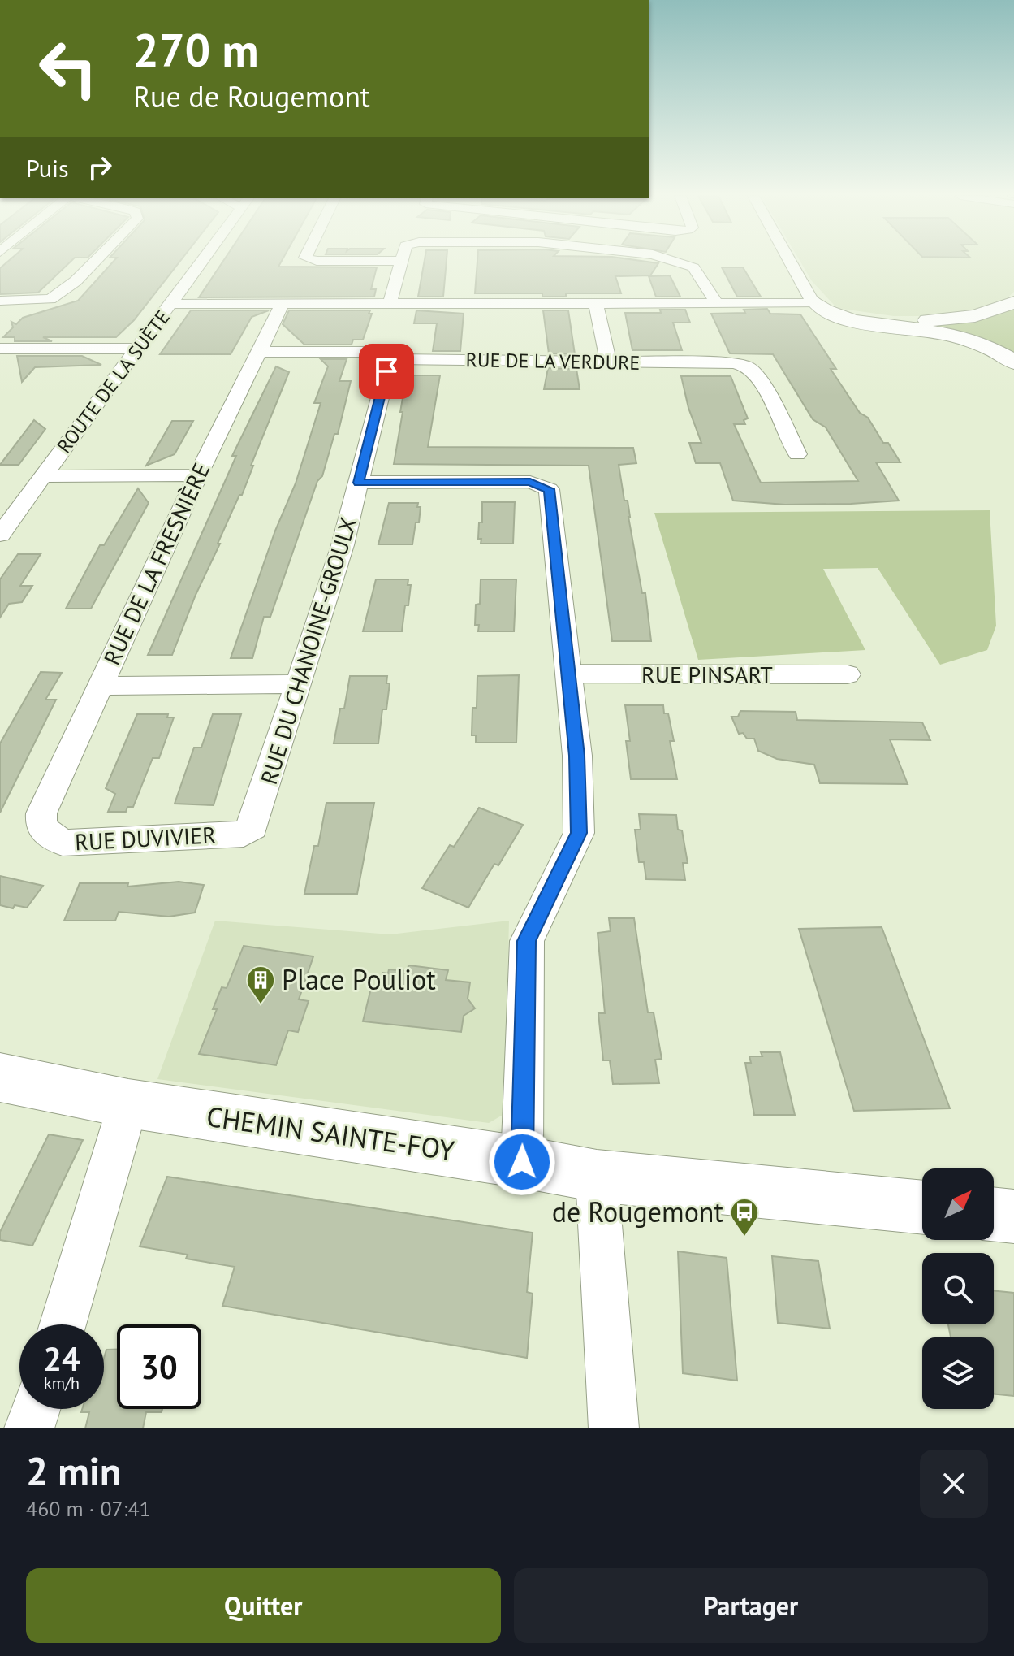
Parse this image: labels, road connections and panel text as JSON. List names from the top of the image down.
{
  "streets": {
    "main road": ["CHEMIN SAINTE-FOY"],
    "street": [
      "RUE DE LA VERDURE",
      "ROUTE DE LA SUÈTE",
      "RUE DE LA FRESNIÈRE",
      "RUE DU CHANOINE-GROULX",
      "RUE PINSART",
      "RUE DUVIVIER"
    ]
  },
  "crossings": [
    ["RUE DE LA VERDURE", "RUE DE LA FRESNIÈRE"],
    ["RUE DE LA VERDURE", "RUE DU CHANOINE-GROULX"],
    ["RUE DE LA FRESNIÈRE", "RUE DUVIVIER"],
    ["RUE DU CHANOINE-GROULX", "RUE DUVIVIER"]
  ],
  "places": {
    "building": ["Place Pouliot"],
    "bus stop": ["de Rougemont"]
  },
  "north": "top right",
  "page": {
    "turn": ["270 m", "Rue de Rougemont"],
    "then": "Puis",
    "speed": "24 km/h",
    "limit": "30",
    "heading": ["2 min", "460 m · 07:41"],
    "buttons": ["Quitter", "Partager"]
  }
}
